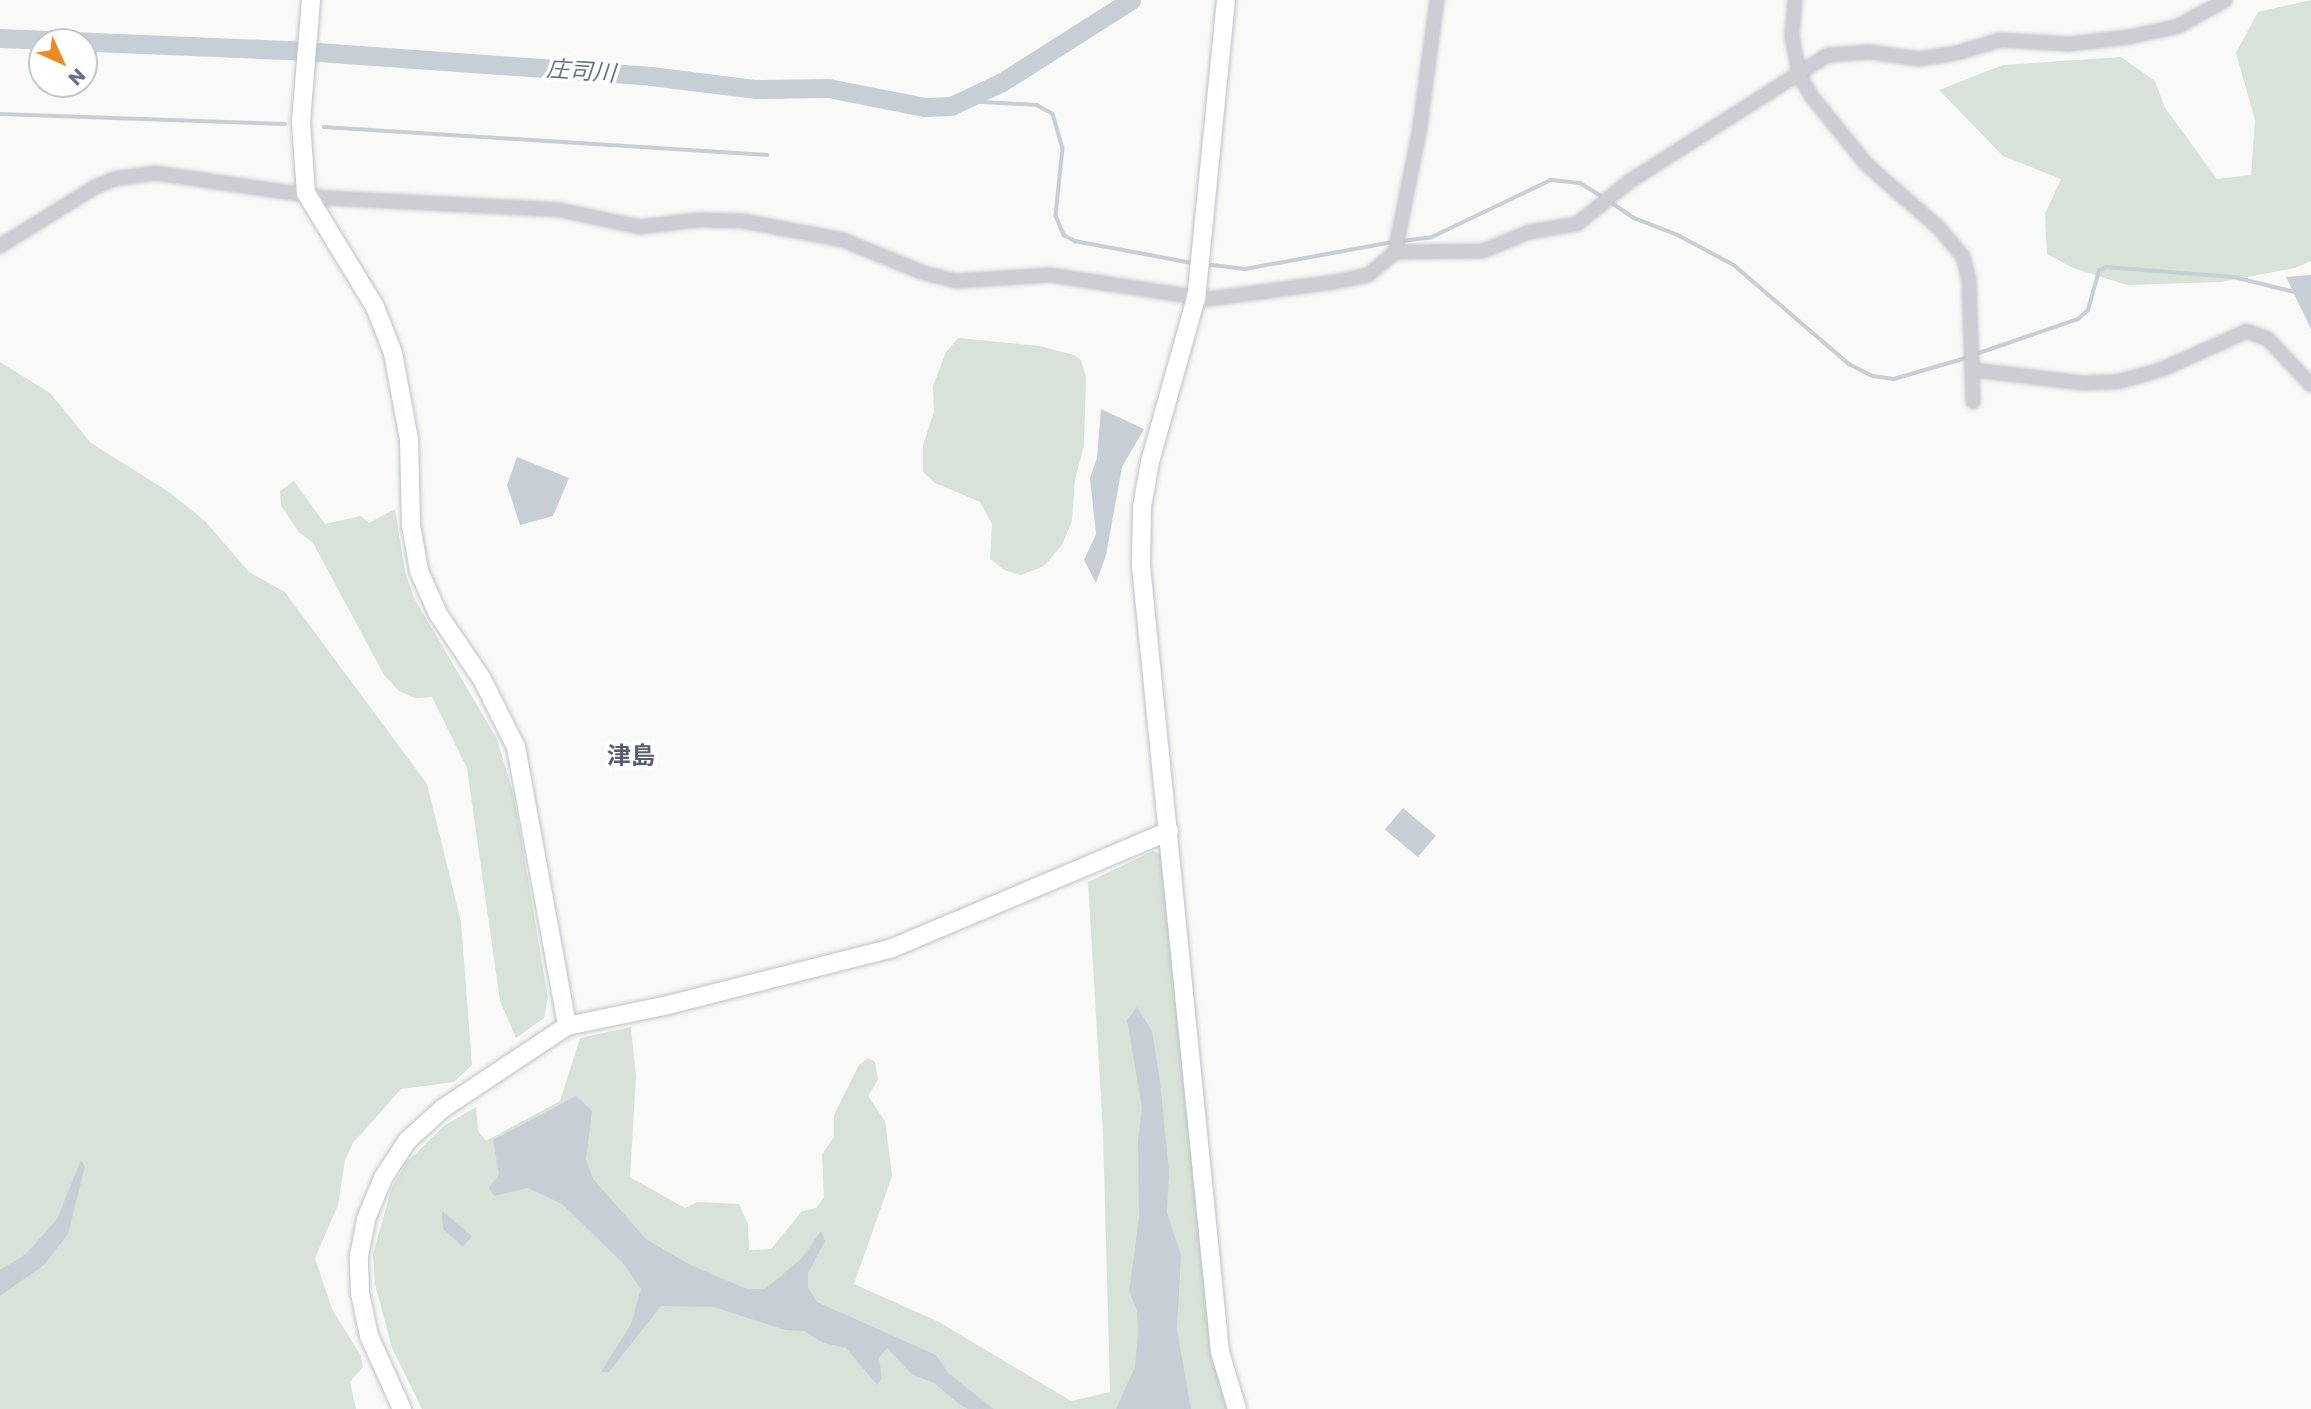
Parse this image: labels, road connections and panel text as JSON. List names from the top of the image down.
{
  "districts": ["津島"],
  "water": ["庄司川"],
  "north": "bottom right"
}
